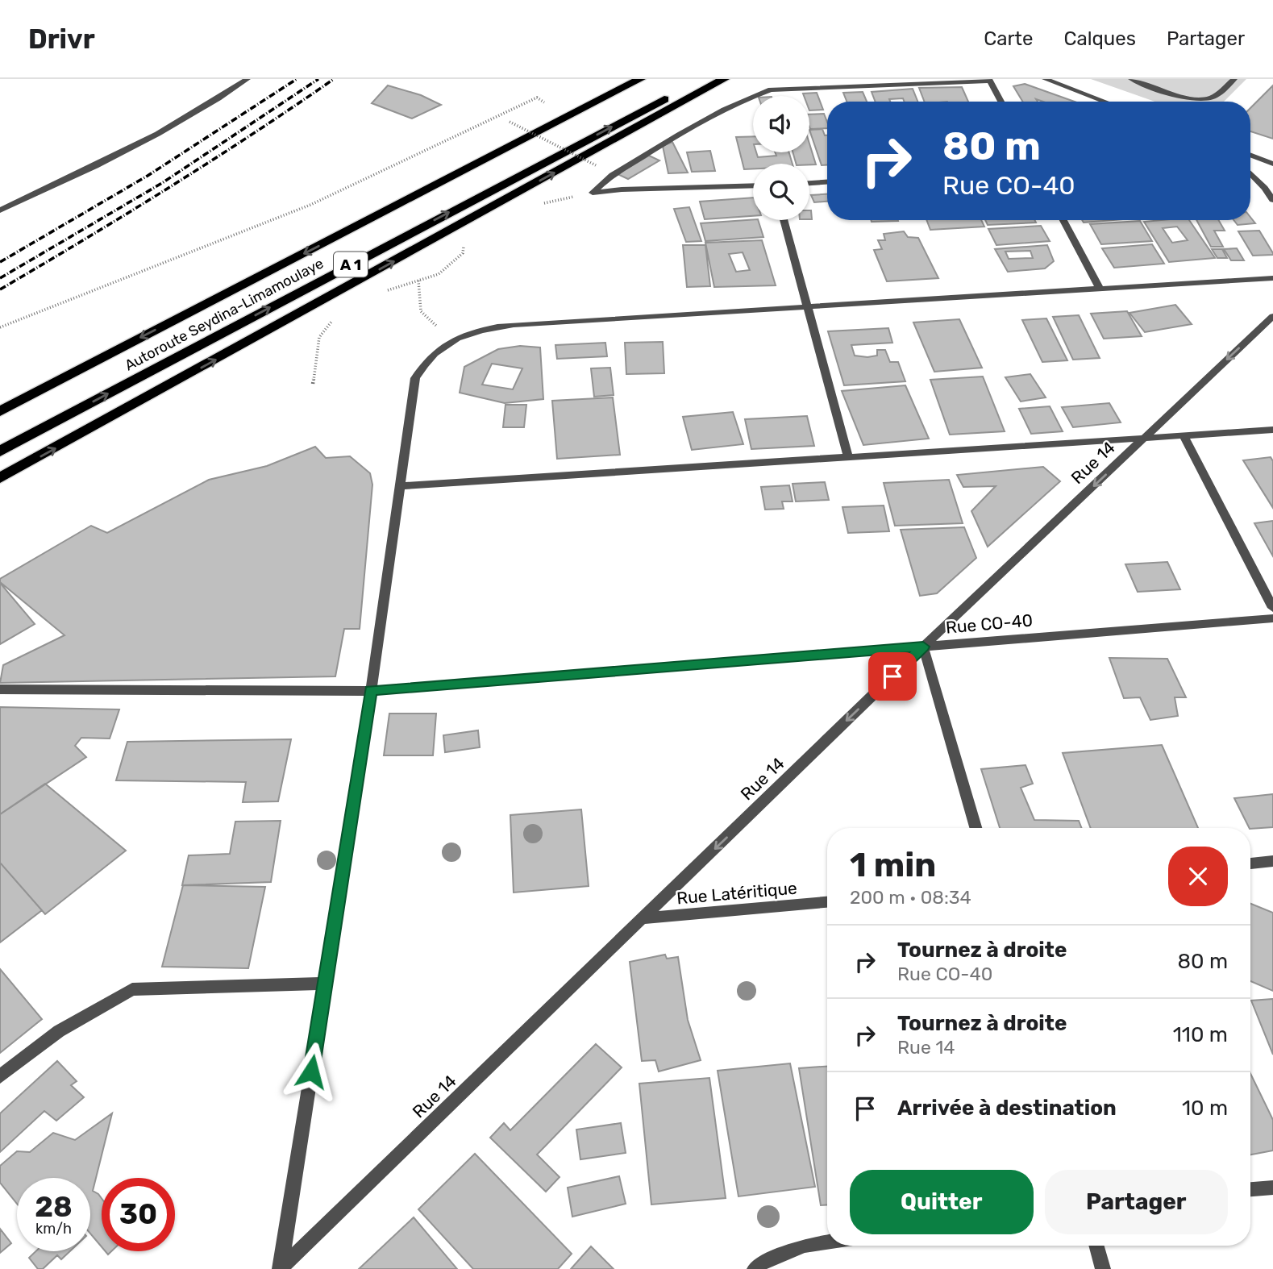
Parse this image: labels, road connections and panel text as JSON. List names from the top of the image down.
{
  "streets": {
    "highway": ["A 1", "Autoroute Seydina-Limamoulaye"],
    "street": ["Rue 14", "Rue CO-40", "Rue Latéritique"]
  },
  "crossings": [
    ["Rue 14", "Rue CO-40"],
    ["Rue 14", "Rue Latéritique"]
  ],
  "one_way": ["Rue 14"],
  "page": {
    "header": "Drivr",
    "nav": ["Carte", "Calques", "Partager"],
    "turn": ["80 m", "Rue CO-40"],
    "heading": ["1 min", "200 m · 08:34"],
    "list": [
      {
        "name": "Tournez à droite",
        "note": "Rue CO-40",
        "value": "80 m"
      },
      {
        "name": "Tournez à droite",
        "note": "Rue 14",
        "value": "110 m"
      },
      {
        "name": "Arrivée à destination",
        "value": "10 m"
      }
    ],
    "buttons": ["Quitter", "Partager"],
    "speed": "28 km/h",
    "limit": "30"
  }
}
